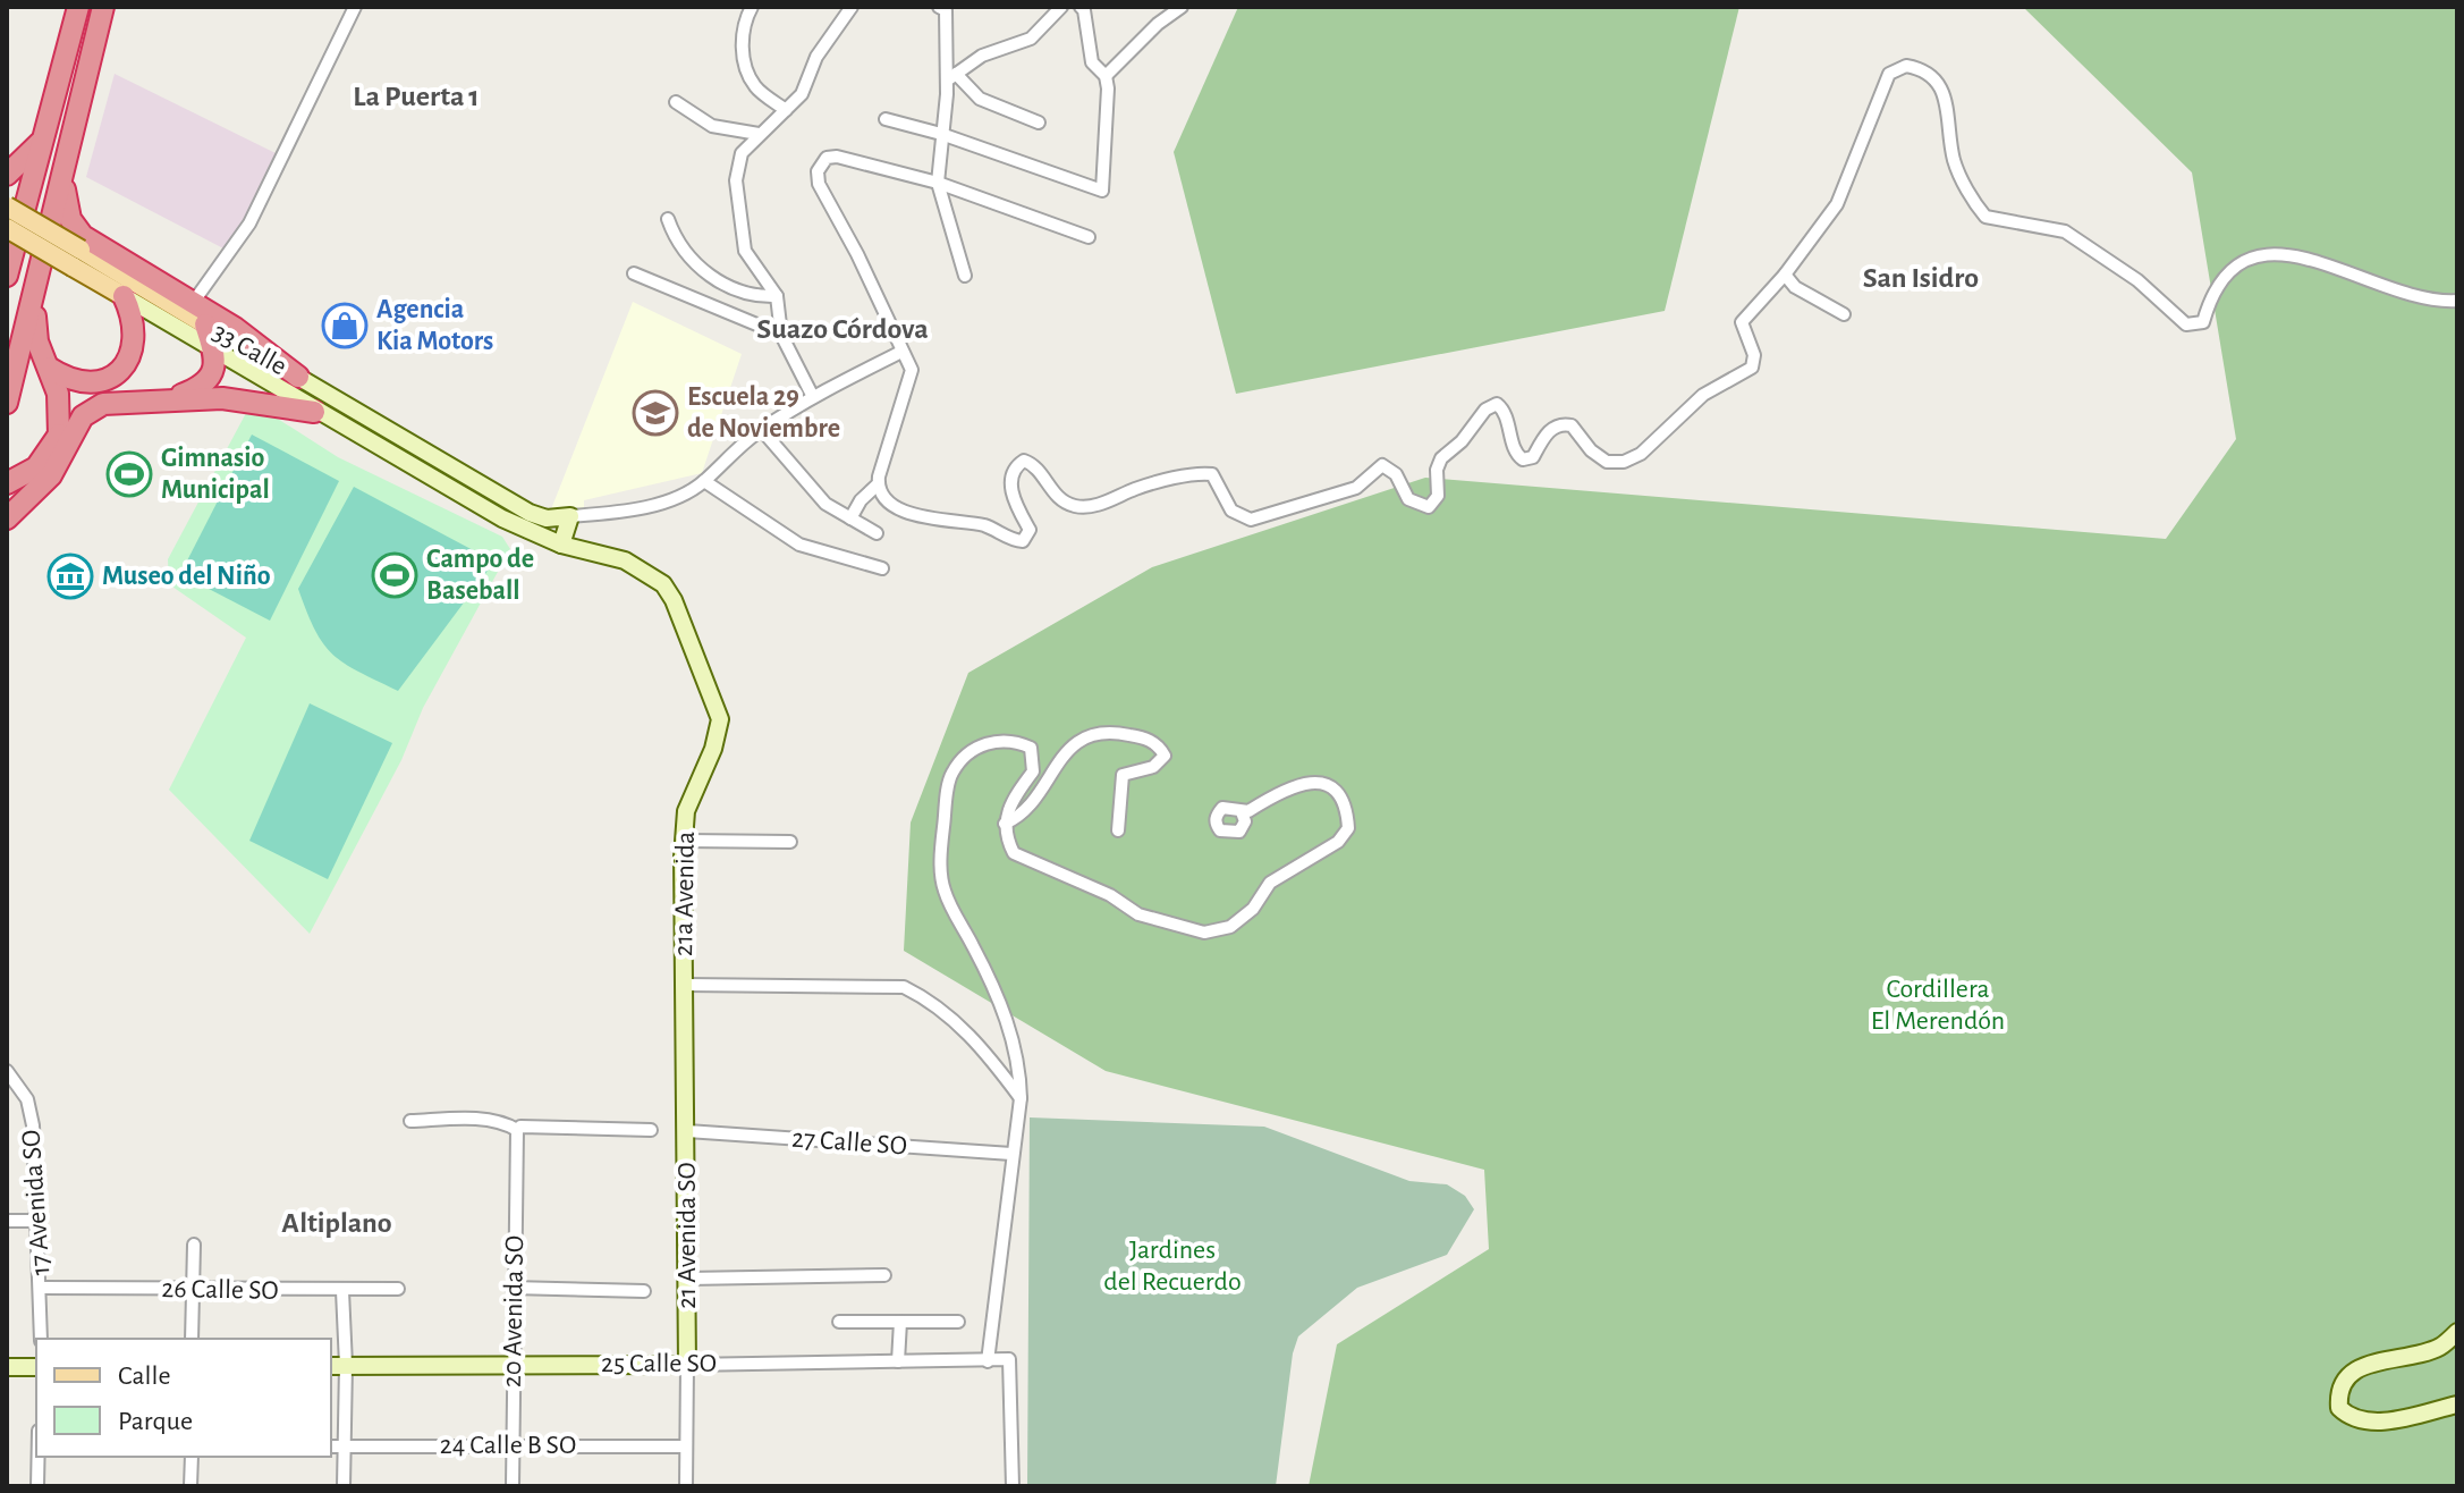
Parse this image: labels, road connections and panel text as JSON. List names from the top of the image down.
{
  "streets": {
    "main road": ["33 Calle"],
    "street": [
      "21a Avenida",
      "27 Calle SO",
      "17 Avenida SO",
      "21 Avenida SO",
      "26 Calle SO",
      "20 Avenida SO",
      "25 Calle SO",
      "24 Calle B SO"
    ]
  },
  "crossings": [
    ["33 Calle", "21a Avenida"],
    ["21a Avenida", "21 Avenida SO"],
    ["27 Calle SO", "21 Avenida SO"],
    ["17 Avenida SO", "26 Calle SO"],
    ["21 Avenida SO", "25 Calle SO"],
    ["21 Avenida SO", "24 Calle B SO"],
    ["20 Avenida SO", "25 Calle SO"],
    ["20 Avenida SO", "24 Calle B SO"]
  ],
  "districts": [
    "La Puerta 1",
    "San Isidro",
    "Suazo Córdova",
    "Altiplano"
  ],
  "parks": ["Cordillera El Merendón", "Jardines del Recuerdo"],
  "places": {
    "shop": ["Agencia Kia Motors"],
    "school or university": ["Escuela 29 de Noviembre"],
    "sports": ["Gimnasio Municipal", "Campo de Baseball"],
    "museum": ["Museo del Niño"]
  },
  "legend": ["Calle", "Parque"]
}
